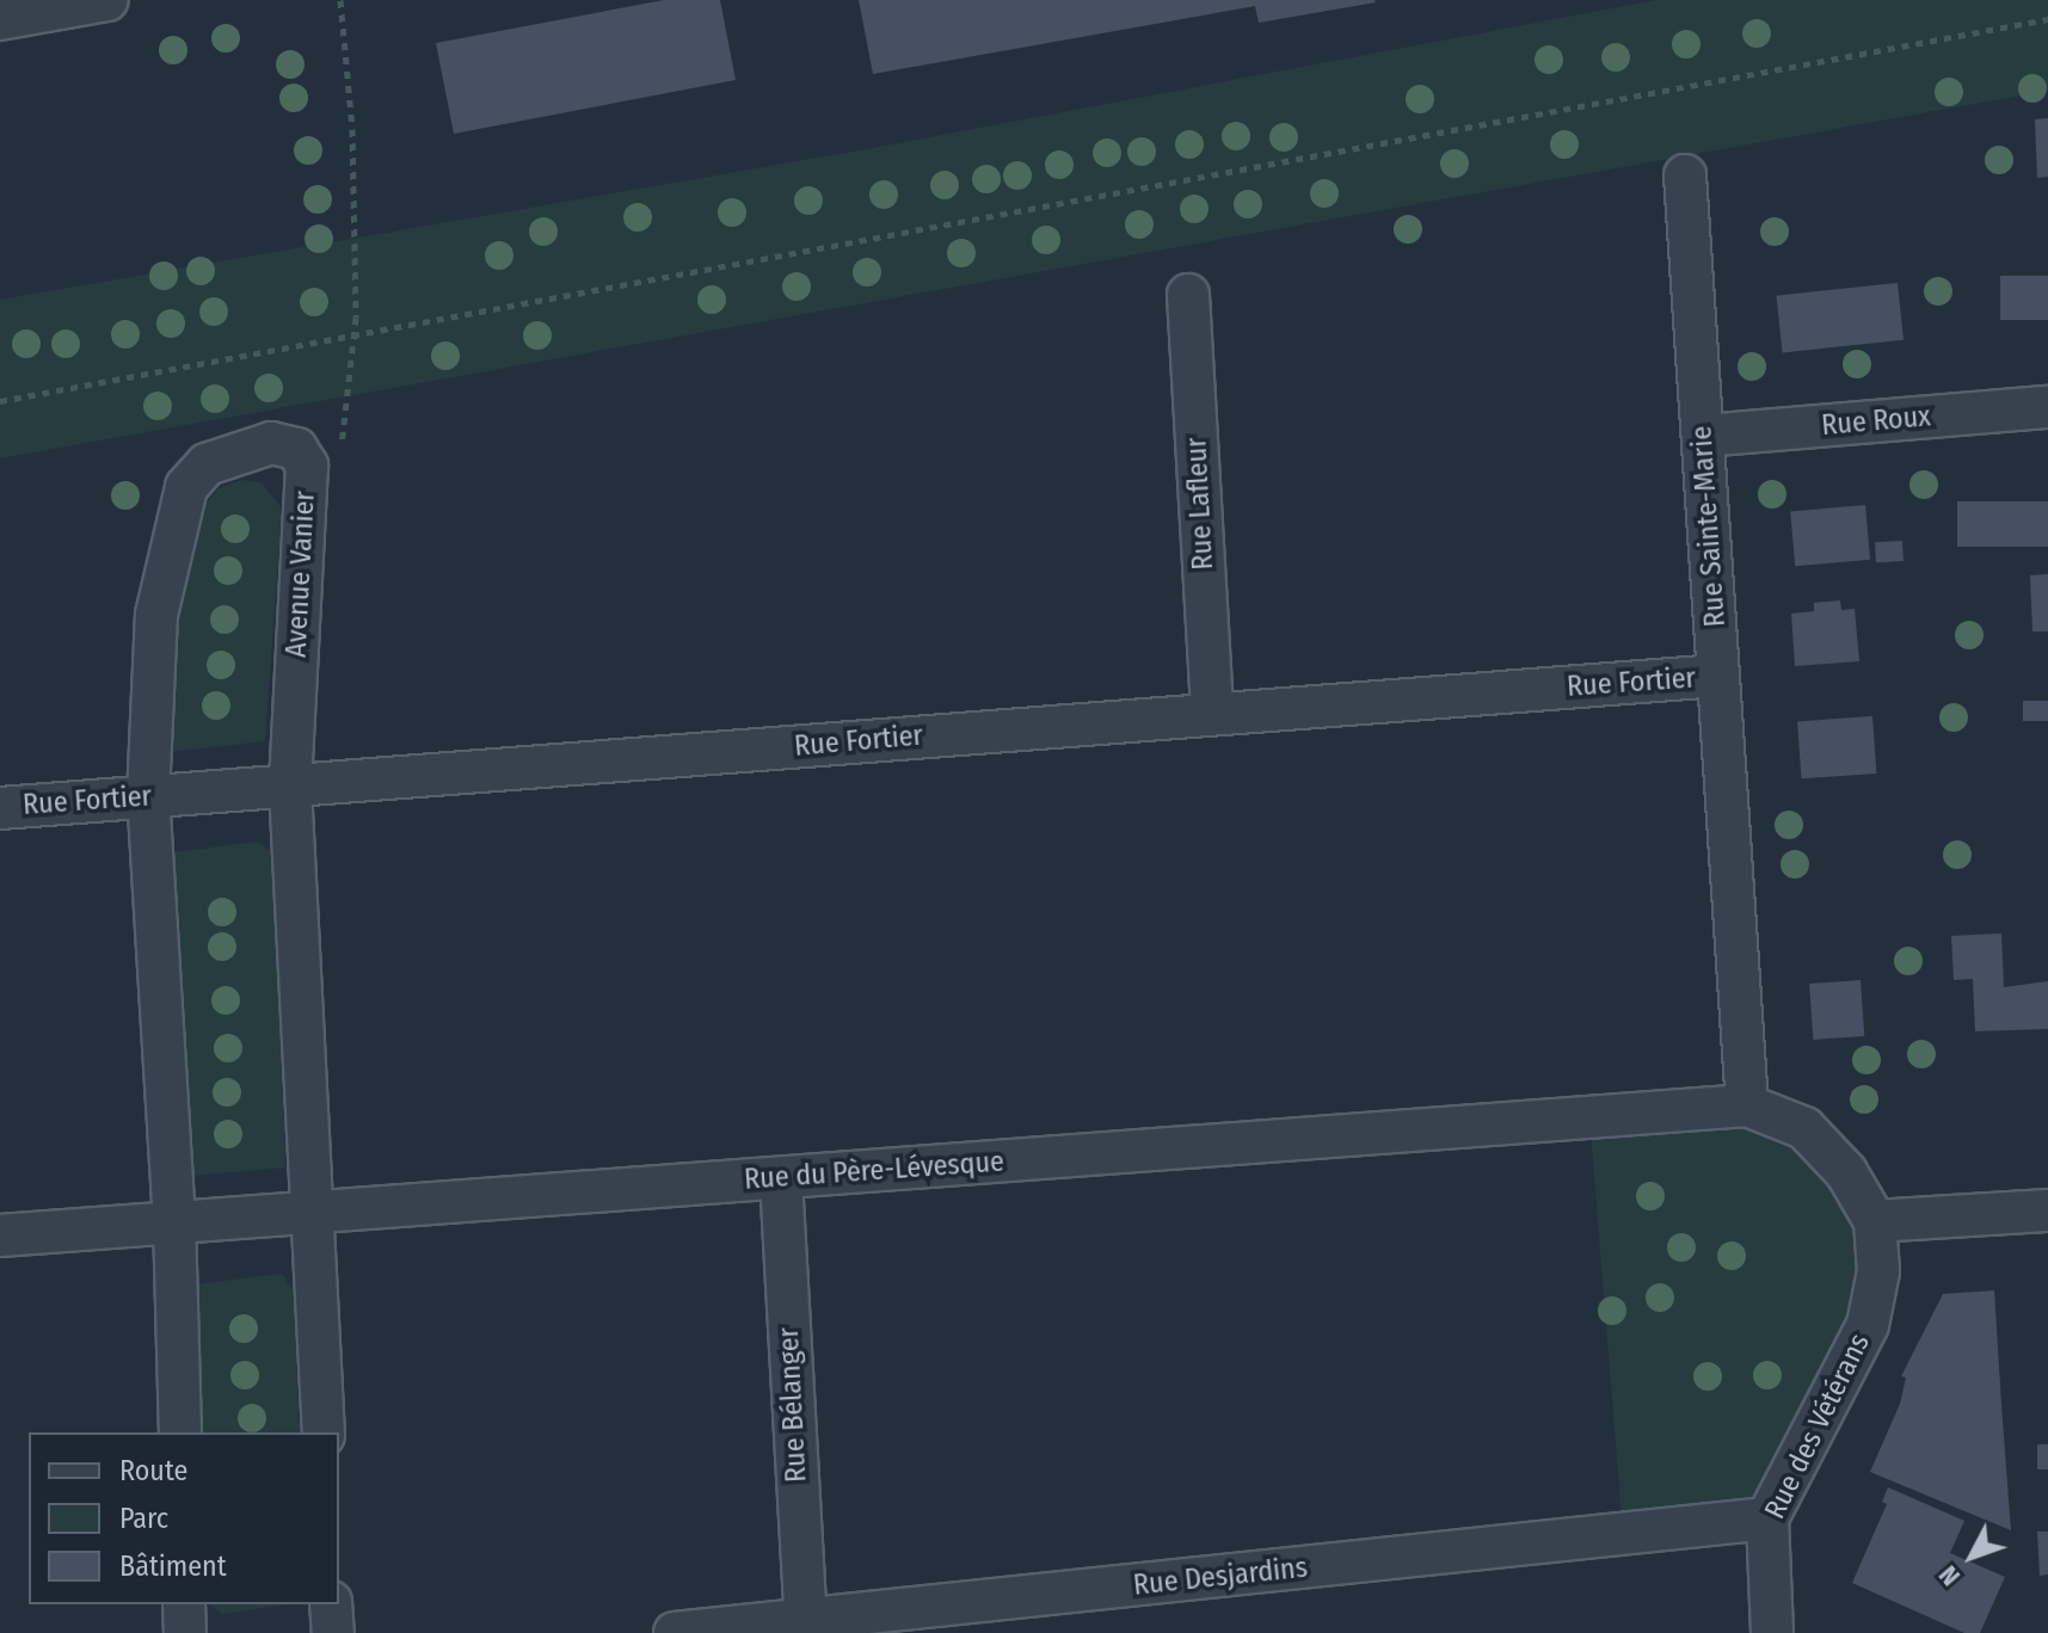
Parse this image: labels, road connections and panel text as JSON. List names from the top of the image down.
{
  "streets": {
    "street": [
      "Rue Roux",
      "Rue Lafleur",
      "Rue Sainte-Marie",
      "Avenue Vanier",
      "Rue Fortier",
      "Rue du Père-Lévesque",
      "Rue Bélanger",
      "Rue des Vétérans",
      "Rue Desjardins"
    ]
  },
  "crossings": [
    ["Rue Roux", "Rue Sainte-Marie"],
    ["Rue Lafleur", "Rue Fortier"],
    ["Rue Sainte-Marie", "Rue Fortier"],
    ["Rue Sainte-Marie", "Rue du Père-Lévesque"],
    ["Avenue Vanier", "Rue Fortier"],
    ["Avenue Vanier", "Rue du Père-Lévesque"],
    ["Rue du Père-Lévesque", "Rue Bélanger"],
    ["Rue Bélanger", "Rue Desjardins"],
    ["Rue des Vétérans", "Rue Desjardins"]
  ],
  "legend": ["Route", "Parc", "Bâtiment"],
  "north": "bottom left"
}
